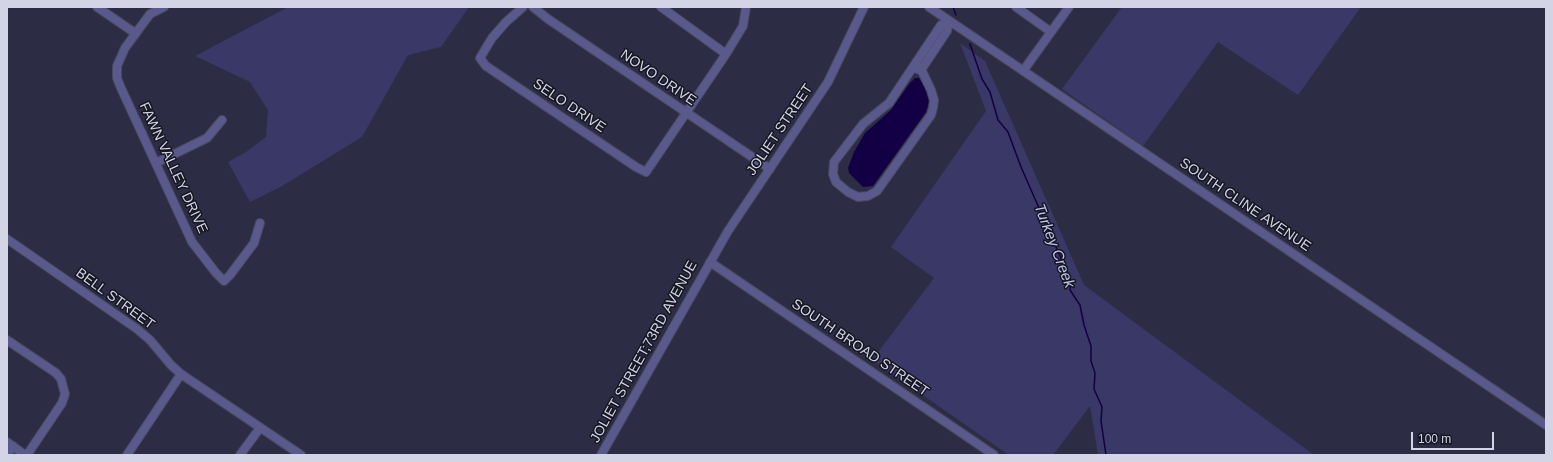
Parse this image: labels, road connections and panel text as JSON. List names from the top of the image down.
{
  "streets": {
    "street": [
      "NOVO DRIVE",
      "SELO DRIVE",
      "JOLIET STREET",
      "FAWN VALLEY DRIVE",
      "SOUTH CLINE AVENUE",
      "BELL STREET",
      "SOUTH BROAD STREET",
      "JOLIET STREET;73RD AVENUE"
    ]
  },
  "crossings": [
    ["NOVO DRIVE", "SELO DRIVE"],
    ["NOVO DRIVE", "JOLIET STREET"],
    ["JOLIET STREET", "SOUTH BROAD STREET"],
    ["JOLIET STREET", "JOLIET STREET;73RD AVENUE"],
    ["SOUTH BROAD STREET", "JOLIET STREET;73RD AVENUE"]
  ],
  "water": ["Turkey Creek"],
  "scale_bar": "100 m"
}
